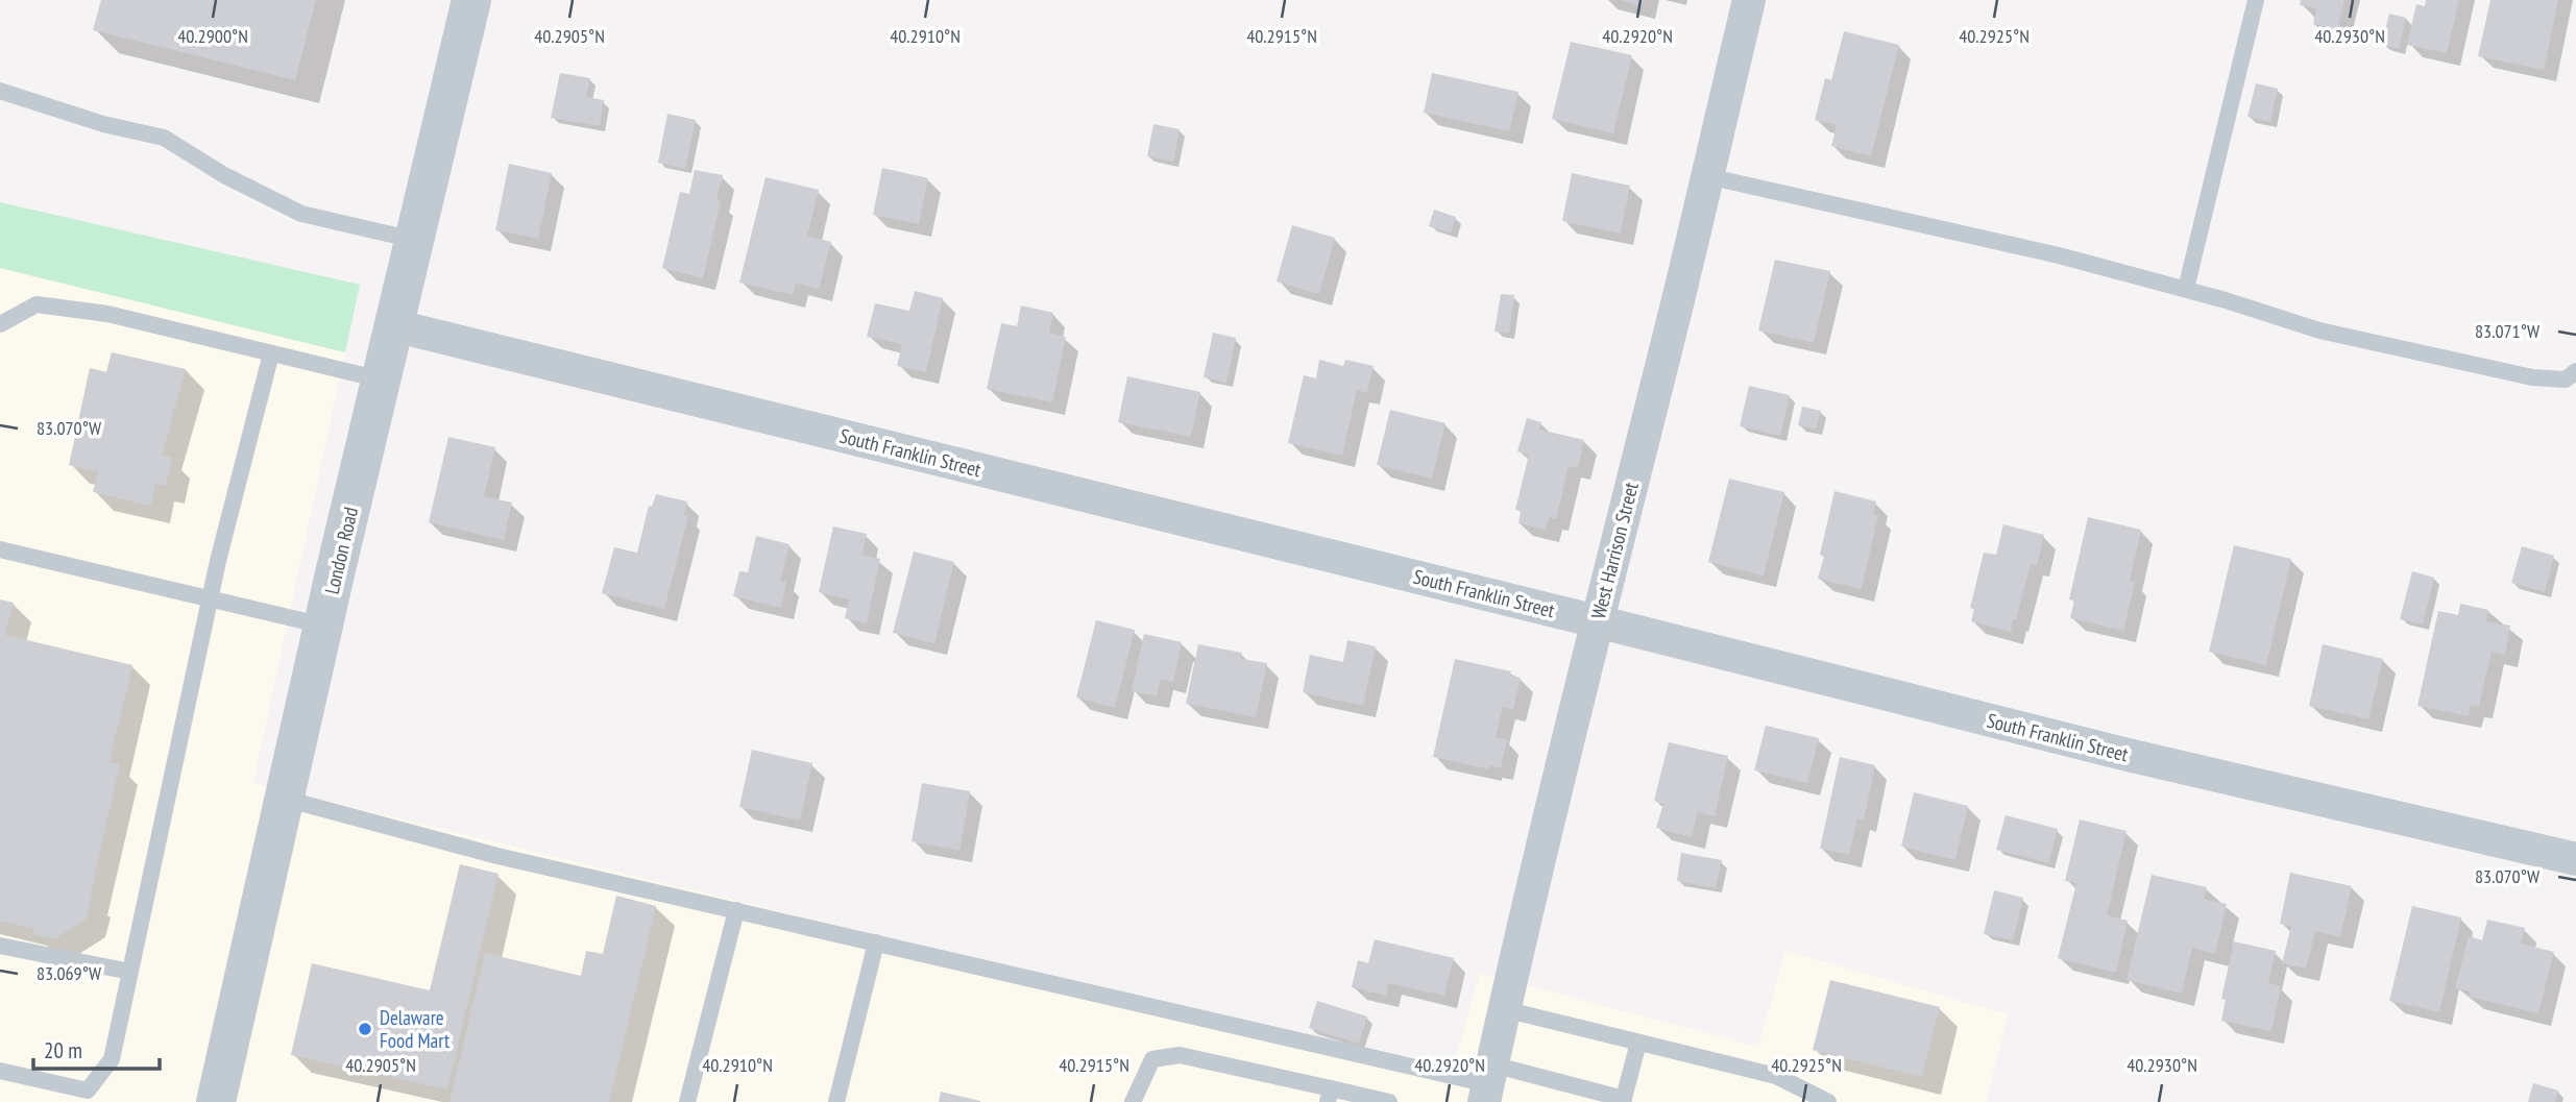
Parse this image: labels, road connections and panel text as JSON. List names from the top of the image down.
{
  "streets": {
    "street": ["South Franklin Street", "London Road", "West Harrison Street"]
  },
  "crossings": [
    ["South Franklin Street", "London Road"],
    ["South Franklin Street", "West Harrison Street"]
  ],
  "places": ["Delaware Food Mart"],
  "scale_bar": "20 m",
  "coordinates": [
    "40.2930°N",
    "40.2900°N",
    "40.2905°N",
    "40.2910°N",
    "40.2915°N",
    "40.2920°N",
    "40.2925°N",
    "83.071°W",
    "83.070°W",
    "83.069°W"
  ]
}
